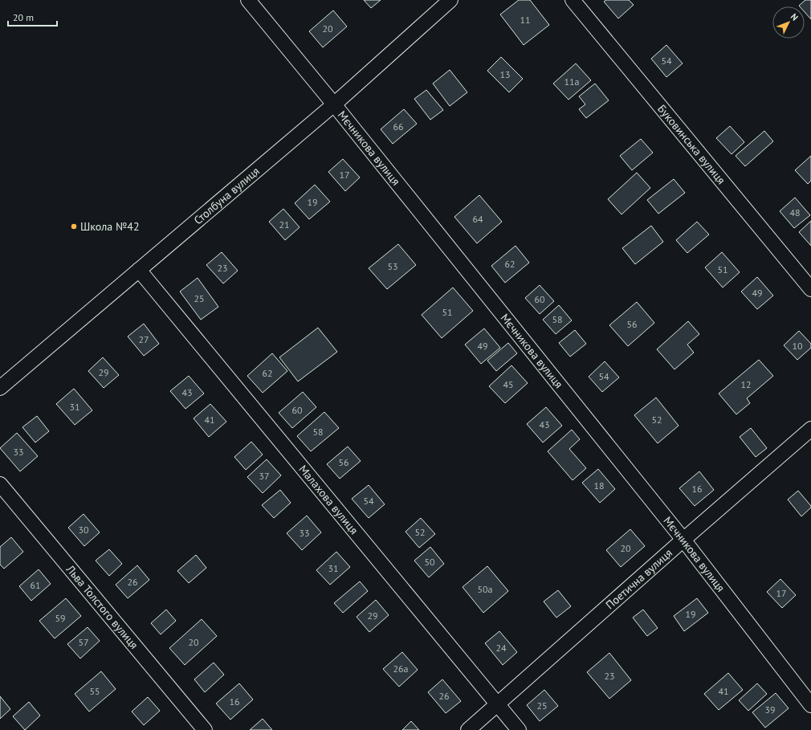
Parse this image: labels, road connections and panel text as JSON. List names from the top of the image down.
{
  "streets": {
    "street": [
      "Буковинська вулиця",
      "Мєчникова вулиця",
      "Столбуна вулиця",
      "Малахова вулиця",
      "Поетична вулиця",
      "Льва Толстого вулиця"
    ]
  },
  "crossings": [
    ["Мєчникова вулиця", "Столбуна вулиця"],
    ["Мєчникова вулиця", "Поетична вулиця"],
    ["Столбуна вулиця", "Малахова вулиця"],
    ["Малахова вулиця", "Поетична вулиця"]
  ],
  "places": ["Школа №42"],
  "house_numbers": [
    "11",
    "20",
    "54",
    "13",
    "11а",
    "66",
    "17",
    "19",
    "48",
    "64",
    "21",
    "62",
    "53",
    "23",
    "51",
    "49",
    "25",
    "60",
    "51",
    "58",
    "56",
    "27",
    "49",
    "10",
    "29",
    "62",
    "54",
    "45",
    "12",
    "43",
    "31",
    "60",
    "41",
    "52",
    "43",
    "58",
    "33",
    "56",
    "37",
    "18",
    "16",
    "54",
    "30",
    "52",
    "33",
    "20",
    "50",
    "31",
    "26",
    "61",
    "50а",
    "17",
    "19",
    "29",
    "59",
    "57",
    "20",
    "24",
    "26а",
    "23",
    "55",
    "41",
    "26",
    "16",
    "25",
    "39"
  ],
  "scale_bar": "20 m",
  "north": "top right"
}
